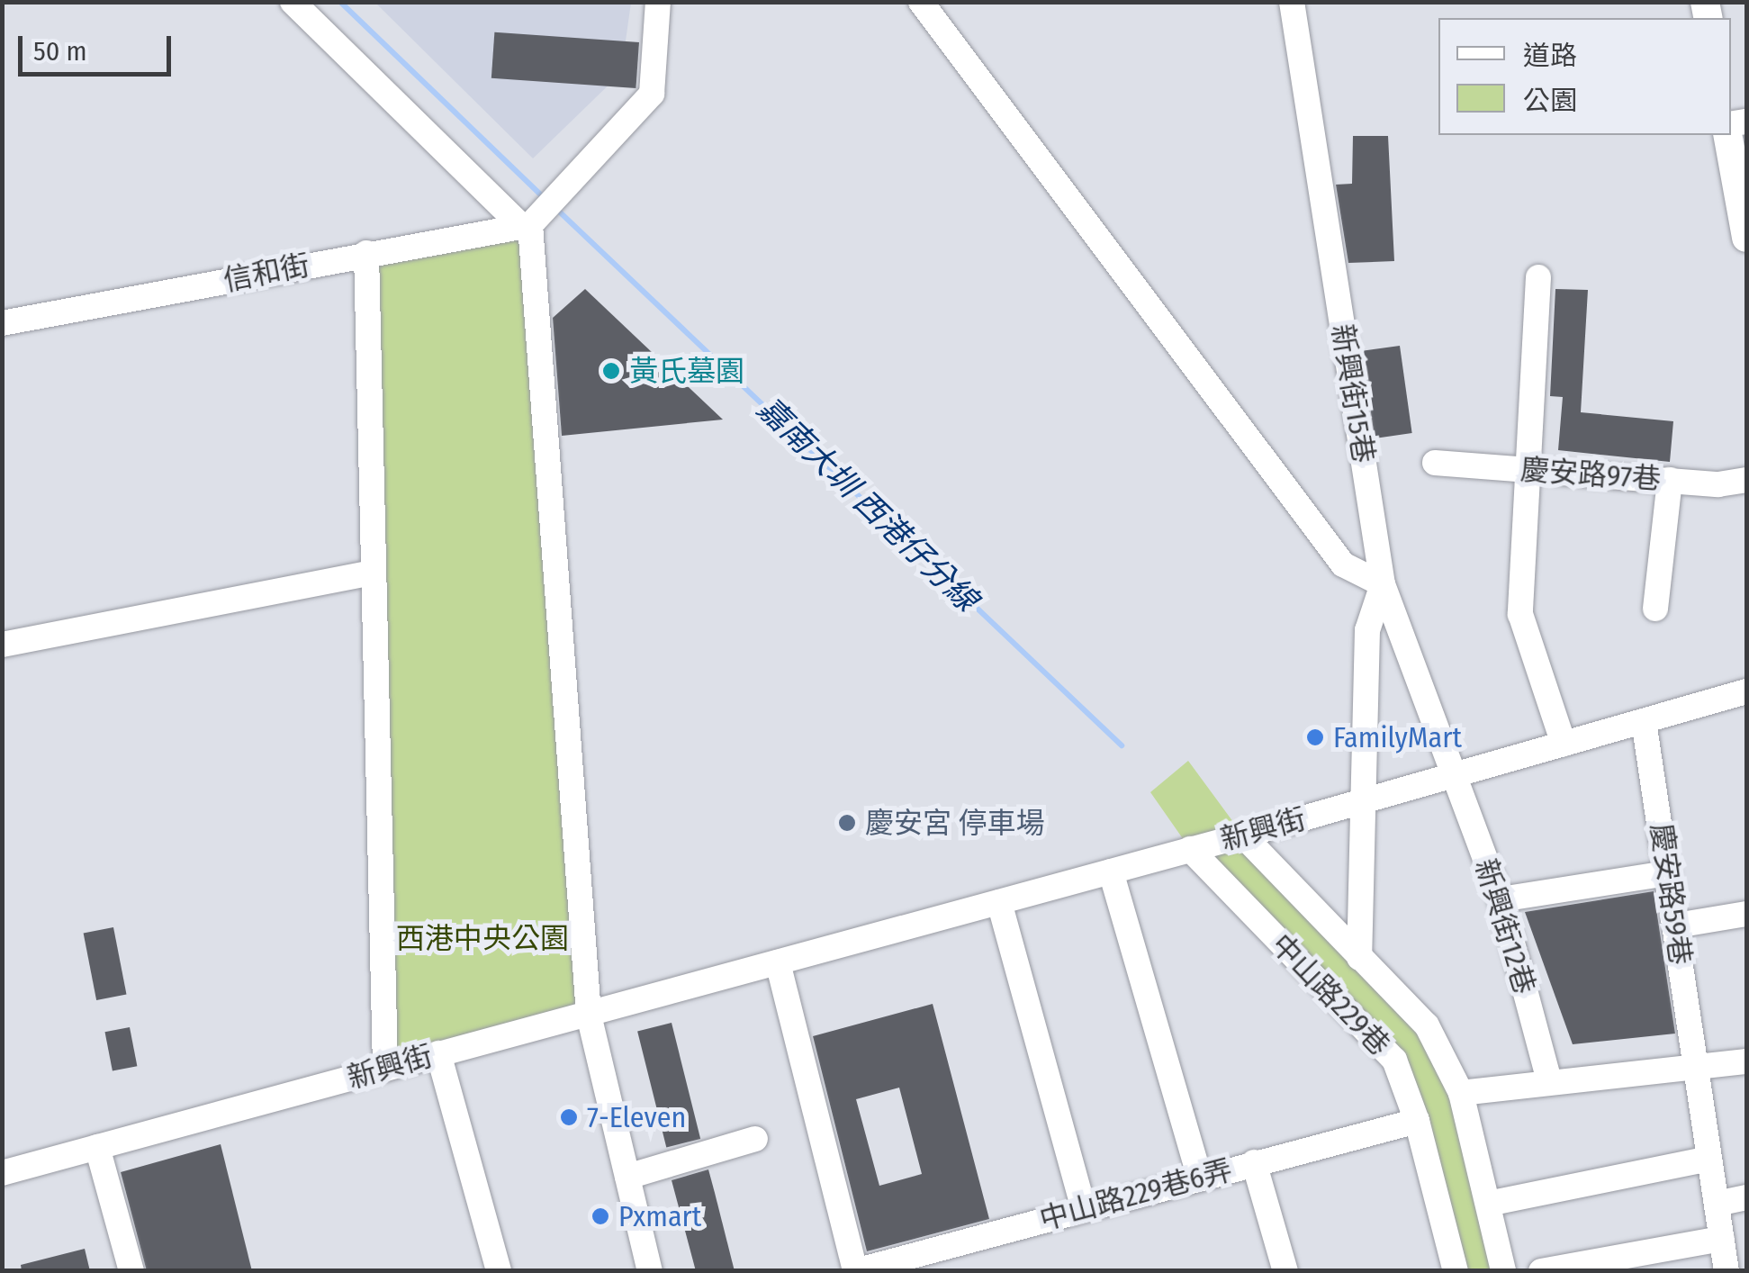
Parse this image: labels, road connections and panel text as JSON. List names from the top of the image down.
{
  "streets": {
    "street": [
      "信和街",
      "新興街15巷",
      "慶安路97巷",
      "新興街",
      "慶安路59巷",
      "新興街12巷",
      "中山路229巷",
      "中山路229巷6弄"
    ]
  },
  "crossings": [
    ["新興街15巷", "新興街"],
    ["新興街15巷", "新興街12巷"],
    ["新興街", "慶安路59巷"],
    ["新興街", "新興街12巷"],
    ["新興街", "中山路229巷"],
    ["中山路229巷", "中山路229巷6弄"]
  ],
  "water": ["嘉南大圳 西港仔分線"],
  "parks": ["西港中央公園"],
  "places": [
    "黃氏墓園",
    "FamilyMart",
    "慶安宮 停車場",
    "7-Eleven",
    "Pxmart"
  ],
  "legend": ["道路", "公園"],
  "scale_bar": "50 m"
}
